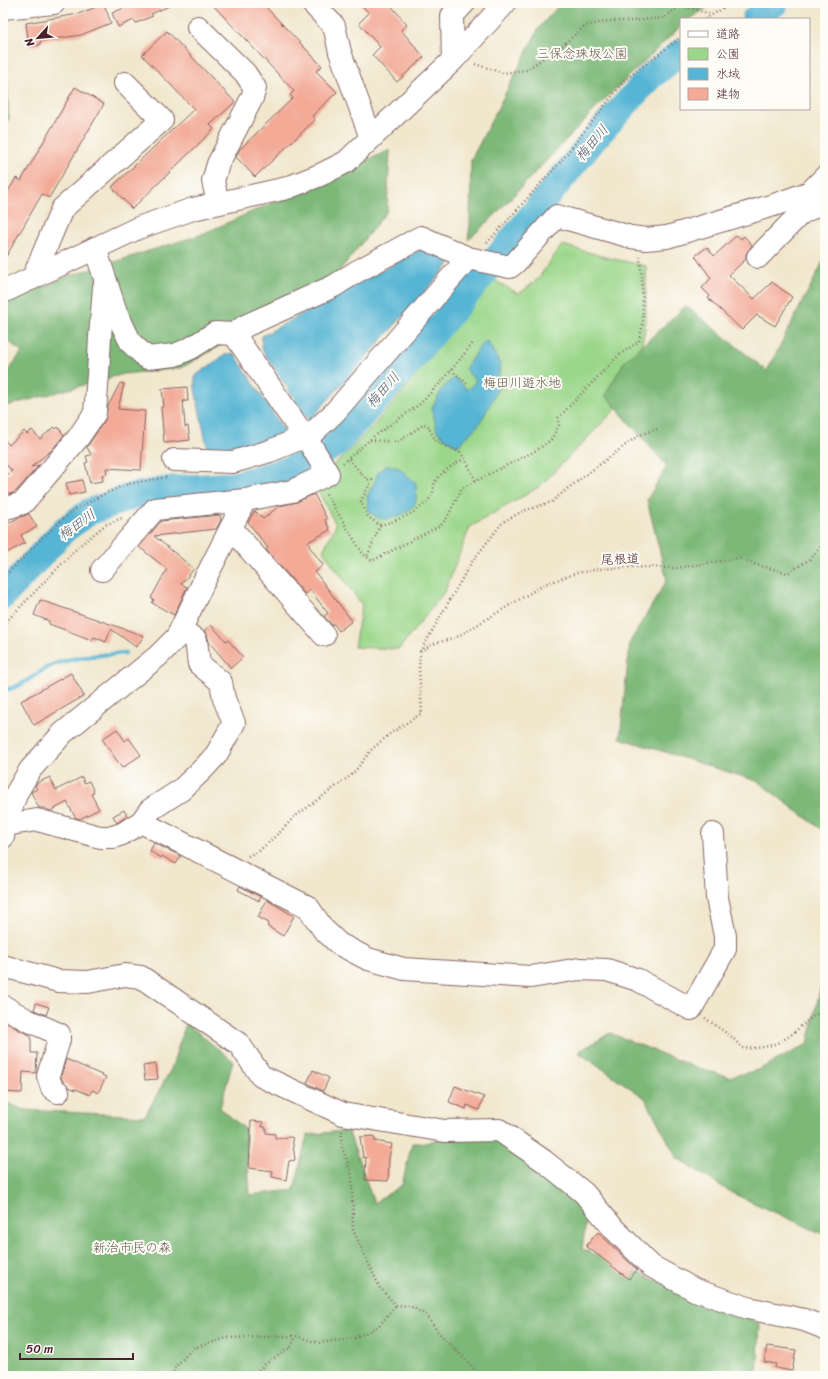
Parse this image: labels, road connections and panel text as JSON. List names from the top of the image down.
{
  "streets": {
    "path": ["尾根道"]
  },
  "water": ["梅田川"],
  "parks": ["三保念珠坂公園", "梅田川遊水地", "新治市民の森"],
  "legend": [
    "道路",
    "公園",
    "水域",
    "建物"
  ],
  "scale_bar": "50 m",
  "north": "bottom left"
}
